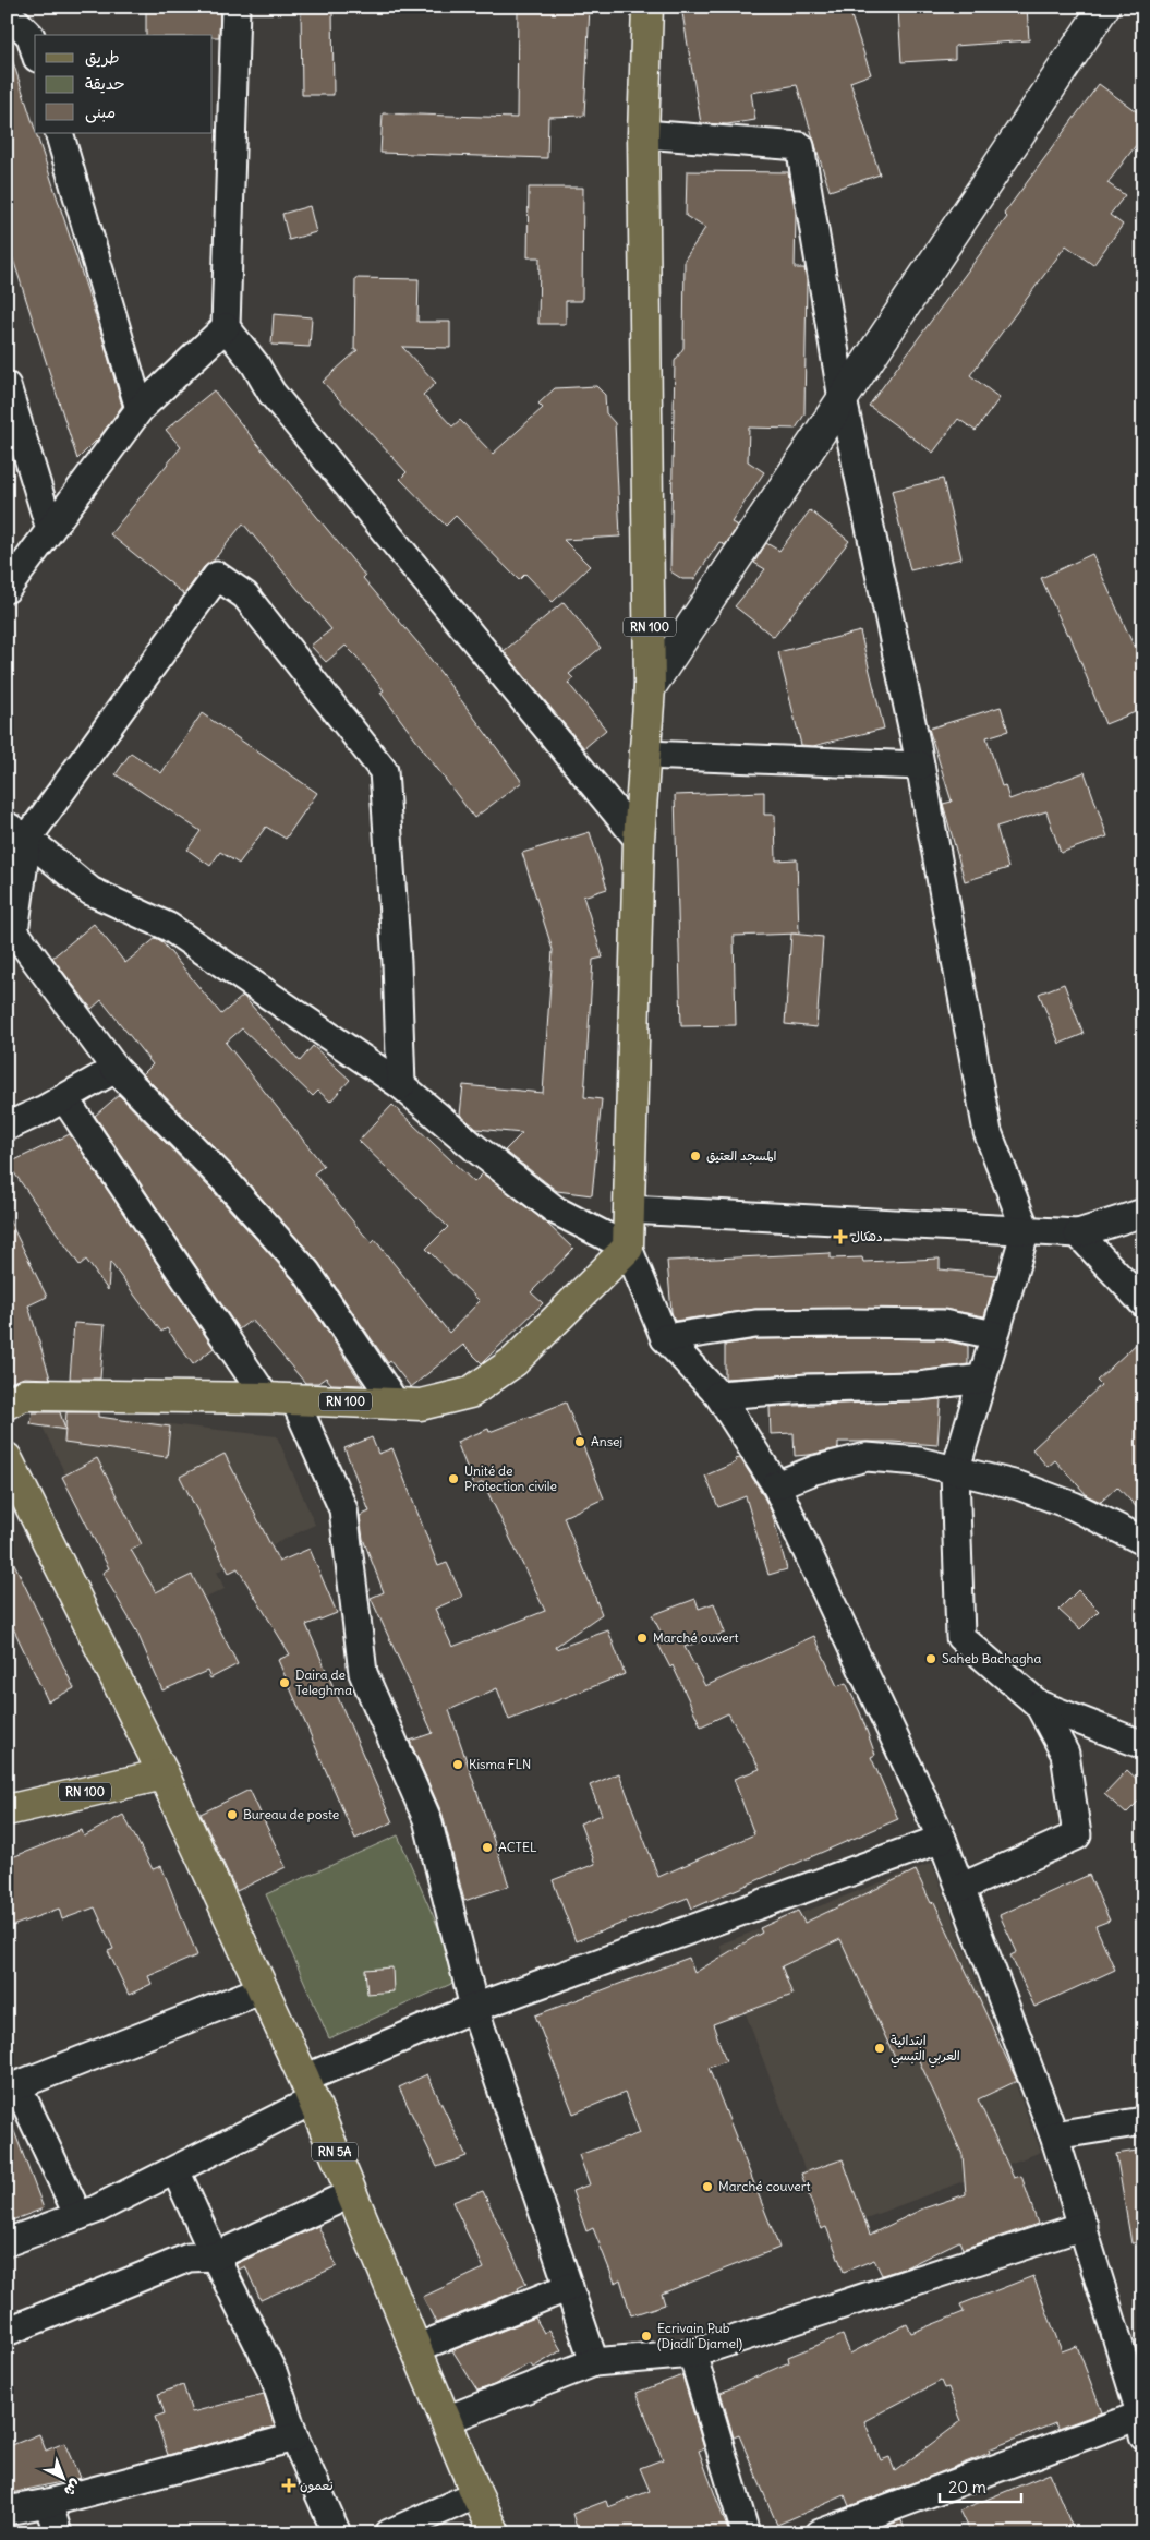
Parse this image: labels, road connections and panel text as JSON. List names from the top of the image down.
{
  "streets": {
    "main road": ["RN 100", "RN 5A"]
  },
  "crossings": [
    ["RN 100", "RN 5A"]
  ],
  "places": {
    "other": [
      "المسجد العتيق",
      "Ansej",
      "Unité de Protection civile",
      "Marché ouvert",
      "Saheb Bachagha",
      "Daira de Teleghma",
      "Kisma FLN",
      "Bureau de poste",
      "ACTEL",
      "ابتدائية العربي التبسي",
      "Marché couvert",
      "Ecrivain Pub (Djadli Djamel)"
    ],
    "health": ["دهكال", "نعمون"]
  },
  "legend": ["طريق", "حديقة", "مبنى"],
  "scale_bar": "20 m",
  "north": "bottom right"
}
